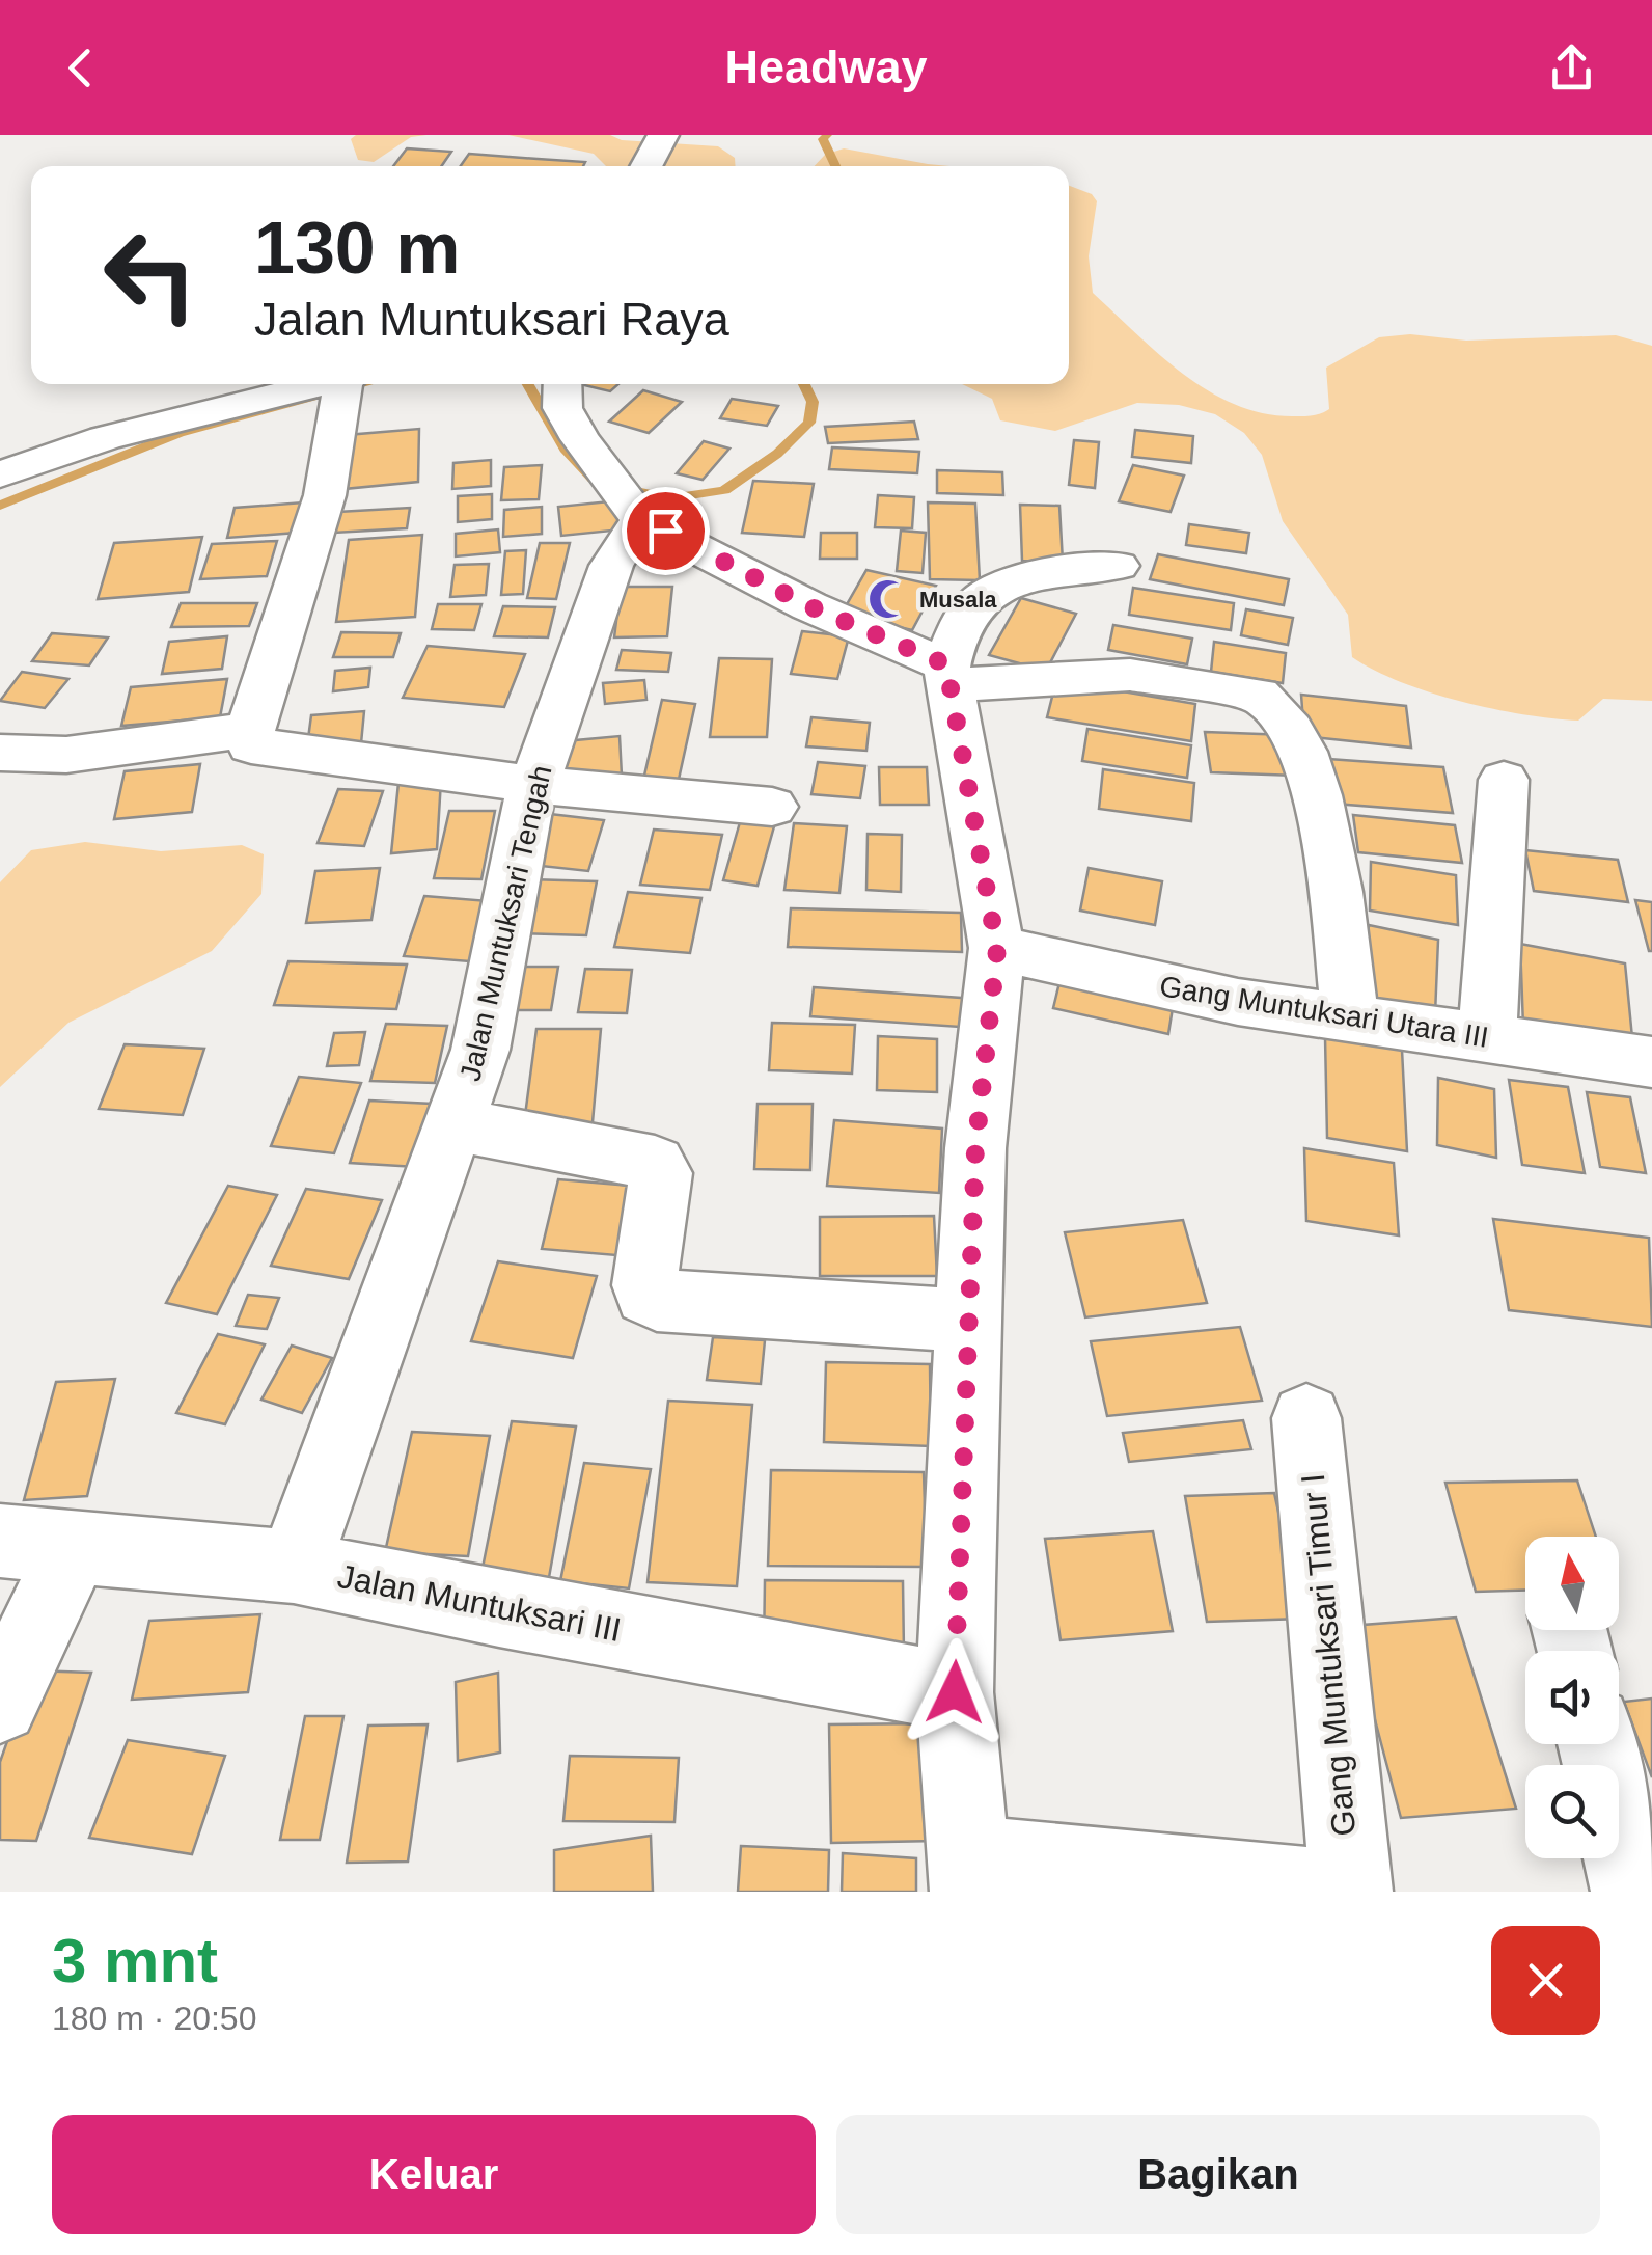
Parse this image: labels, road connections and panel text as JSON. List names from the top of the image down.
{
  "streets": {
    "street": [
      "Jalan Muntuksari Tengah",
      "Gang Muntuksari Utara III",
      "Jalan Muntuksari III",
      "Gang Muntuksari Timur I"
    ]
  },
  "crossings": [
    ["Jalan Muntuksari Tengah", "Jalan Muntuksari III"]
  ],
  "places": {
    "mosque": ["Musala"]
  },
  "north": "top",
  "page": {
    "header": "Headway",
    "turn": ["130 m", "Jalan Muntuksari Raya"],
    "heading": ["3 mnt", "180 m · 20:50"],
    "buttons": ["Keluar", "Bagikan"]
  }
}
